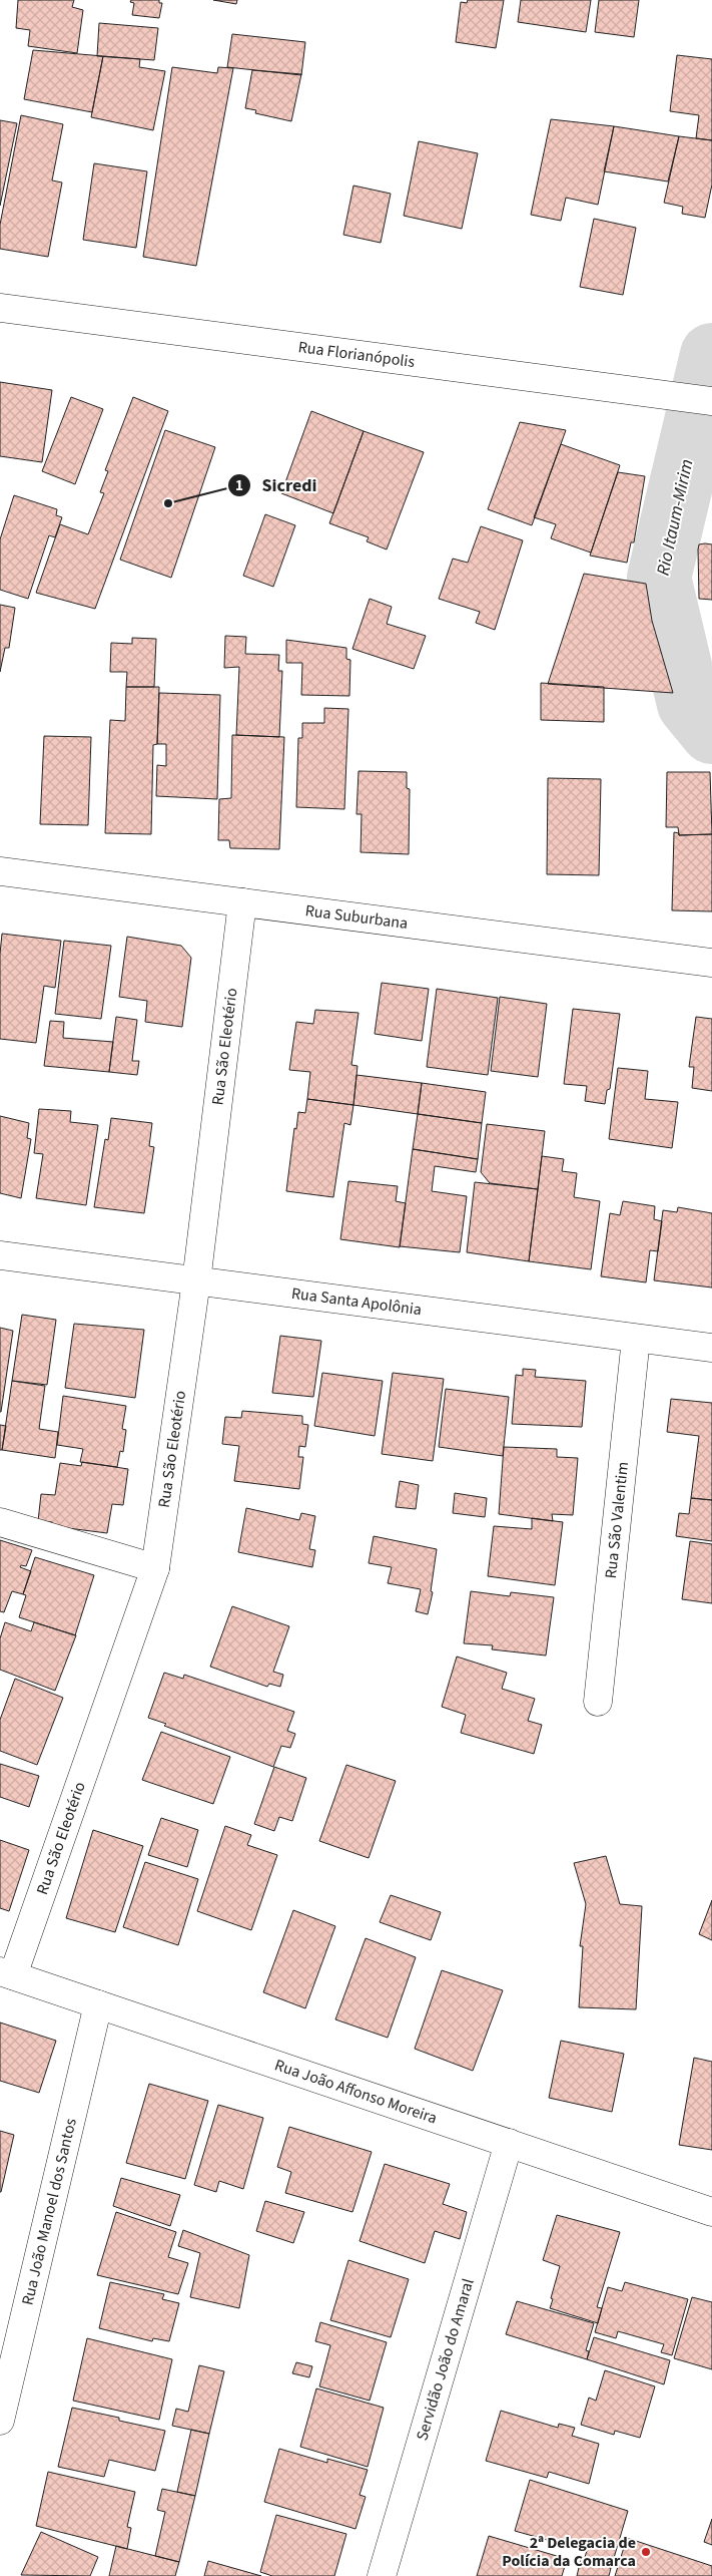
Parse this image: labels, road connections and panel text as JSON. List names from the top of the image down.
{
  "streets": {
    "street": [
      "Rua Florianópolis",
      "Rua Suburbana",
      "Rua São Eleotério",
      "Rua Santa Apolônia",
      "Rua São Valentim",
      "Rua João Affonso Moreira",
      "Rua João Manoel dos Santos",
      "Servidão João do Amaral"
    ]
  },
  "crossings": [
    ["Rua Suburbana", "Rua São Eleotério"],
    ["Rua São Eleotério", "Rua Santa Apolônia"],
    ["Rua São Eleotério", "Rua João Affonso Moreira"],
    ["Rua Santa Apolônia", "Rua São Valentim"],
    ["Rua João Affonso Moreira", "Rua João Manoel dos Santos"],
    ["Rua João Affonso Moreira", "Servidão João do Amaral"]
  ],
  "water": ["Rio Itaum-Mirim"],
  "places": ["Sicredi", "2ª Delegacia de Polícia da Comarca"]
}
